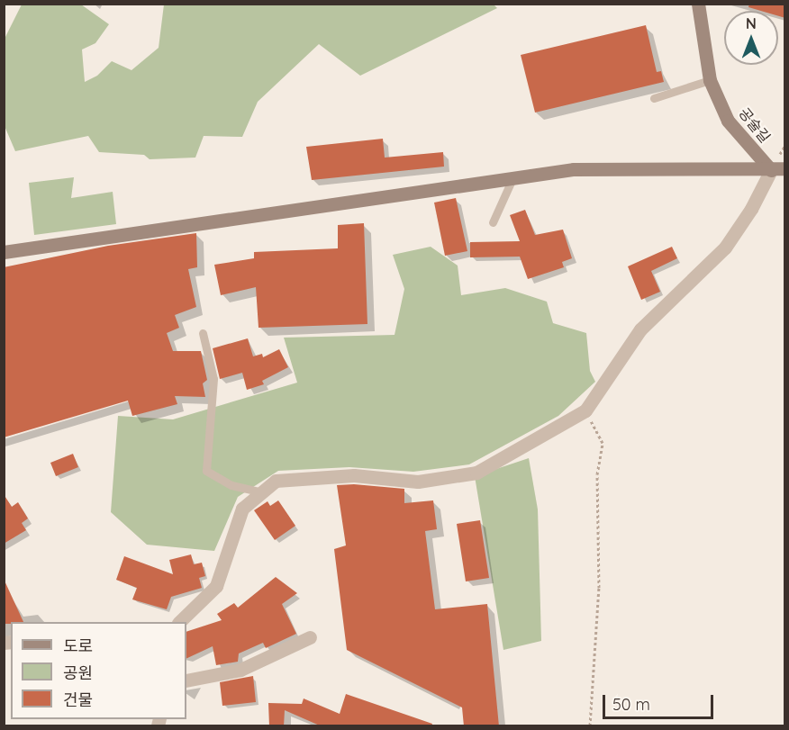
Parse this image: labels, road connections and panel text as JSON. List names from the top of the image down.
{
  "streets": {
    "street": ["공술길"]
  },
  "legend": ["도로", "공원", "건물"],
  "scale_bar": "50 m",
  "north": "top"
}
